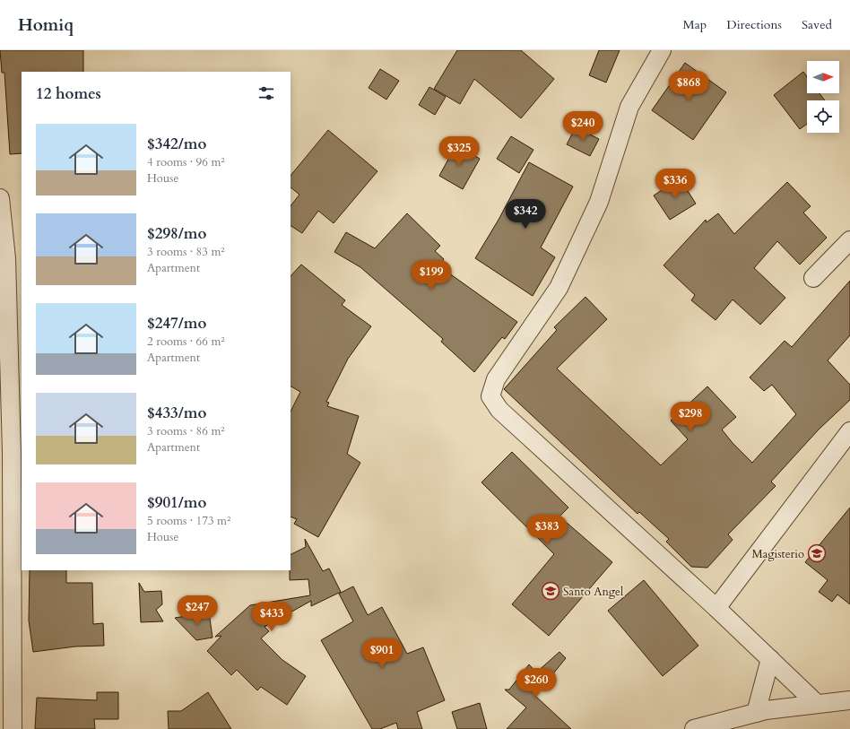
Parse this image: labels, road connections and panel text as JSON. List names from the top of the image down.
{
  "places": {
    "school or university": ["Magisterio", "Santo Angel"]
  },
  "north": "right",
  "page": {
    "header": "Homiq",
    "nav": ["Map", "Directions", "Saved"],
    "price": [
      "$868",
      "$240",
      "$325",
      "$336",
      "$342",
      "$199",
      "$298",
      "$383",
      "$247",
      "$433",
      "$901",
      "$260"
    ],
    "heading": "12 homes",
    "list": [
      {
        "name": "$342/mo",
        "note": "4 rooms · 96 m² · House"
      },
      {
        "name": "$298/mo",
        "note": "3 rooms · 83 m² · Apartment"
      },
      {
        "name": "$247/mo",
        "note": "2 rooms · 66 m² · Apartment"
      },
      {
        "name": "$433/mo",
        "note": "3 rooms · 86 m² · Apartment"
      },
      {
        "name": "$901/mo",
        "note": "5 rooms · 173 m² · House"
      }
    ]
  }
}
